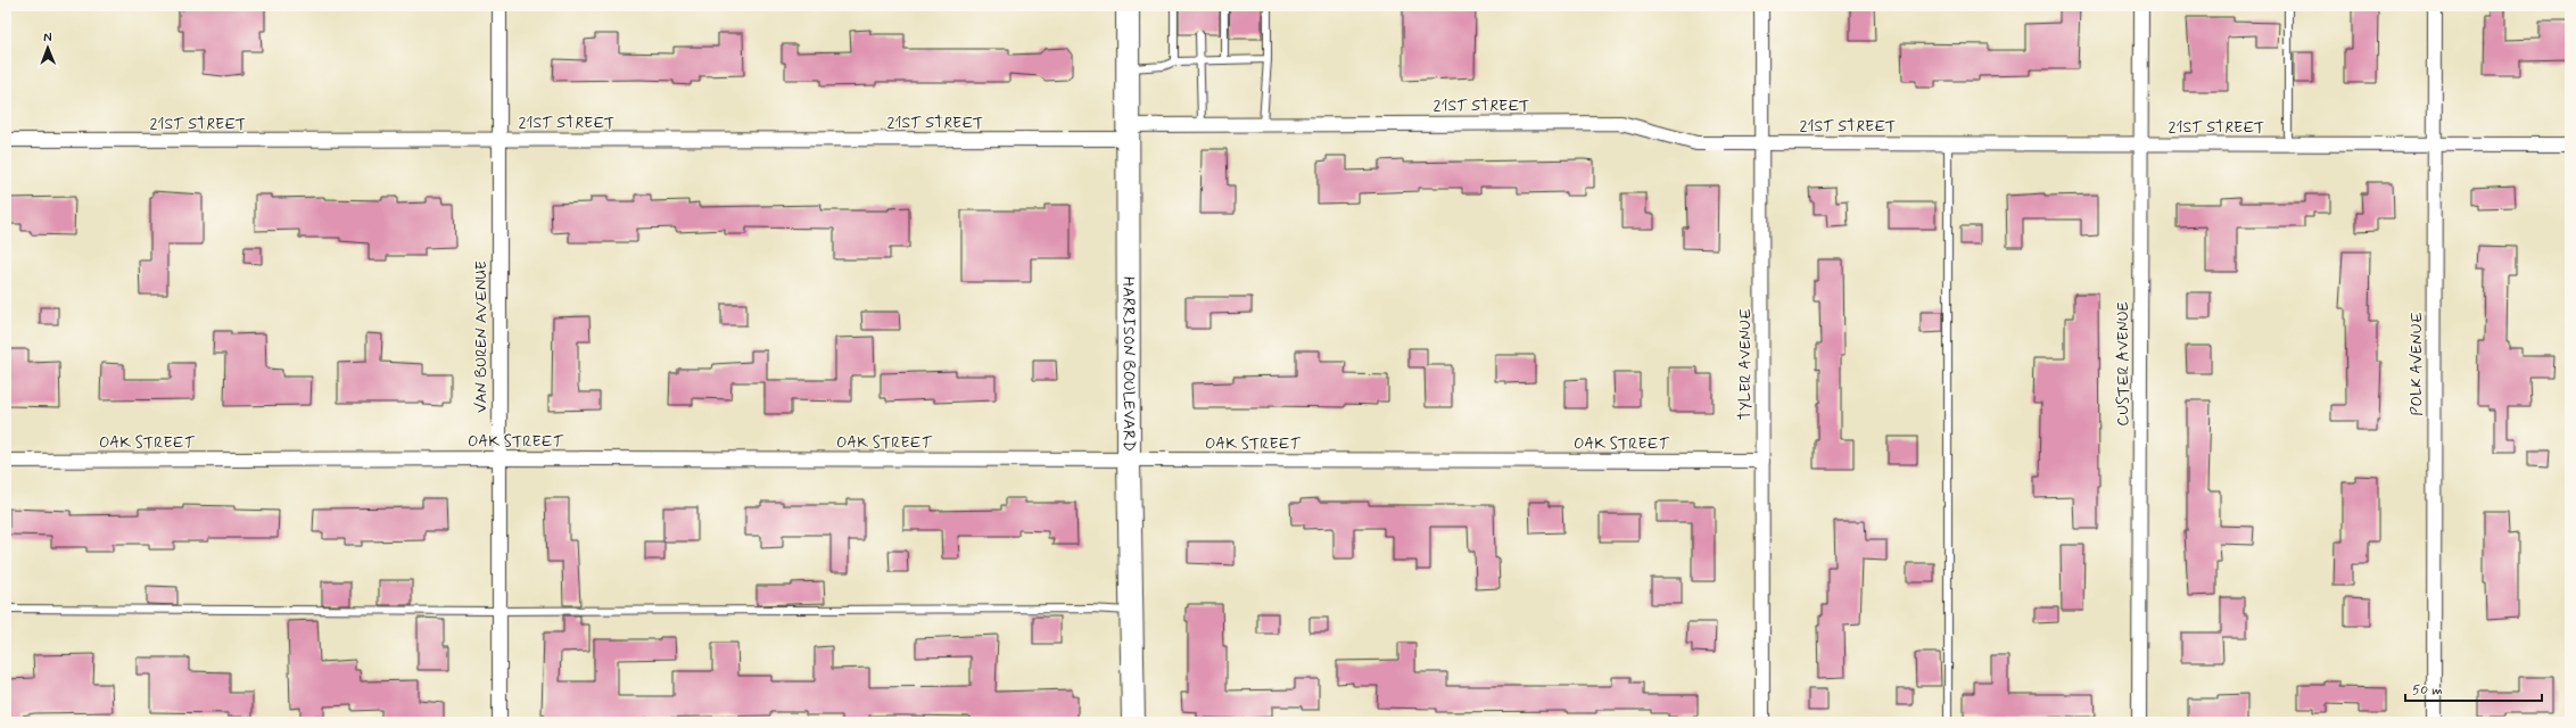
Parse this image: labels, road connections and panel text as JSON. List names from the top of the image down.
{
  "streets": {
    "main road": ["HARRISON BOULEVARD"],
    "street": [
      "21ST STREET",
      "VAN BUREN AVENUE",
      "TYLER AVENUE",
      "CUSTER AVENUE",
      "POLK AVENUE",
      "OAK STREET"
    ]
  },
  "crossings": [
    ["21ST STREET", "VAN BUREN AVENUE"],
    ["21ST STREET", "HARRISON BOULEVARD"],
    ["21ST STREET", "TYLER AVENUE"],
    ["21ST STREET", "CUSTER AVENUE"],
    ["21ST STREET", "POLK AVENUE"],
    ["VAN BUREN AVENUE", "OAK STREET"],
    ["HARRISON BOULEVARD", "OAK STREET"],
    ["TYLER AVENUE", "OAK STREET"]
  ],
  "scale_bar": "50 m",
  "north": "top"
}
